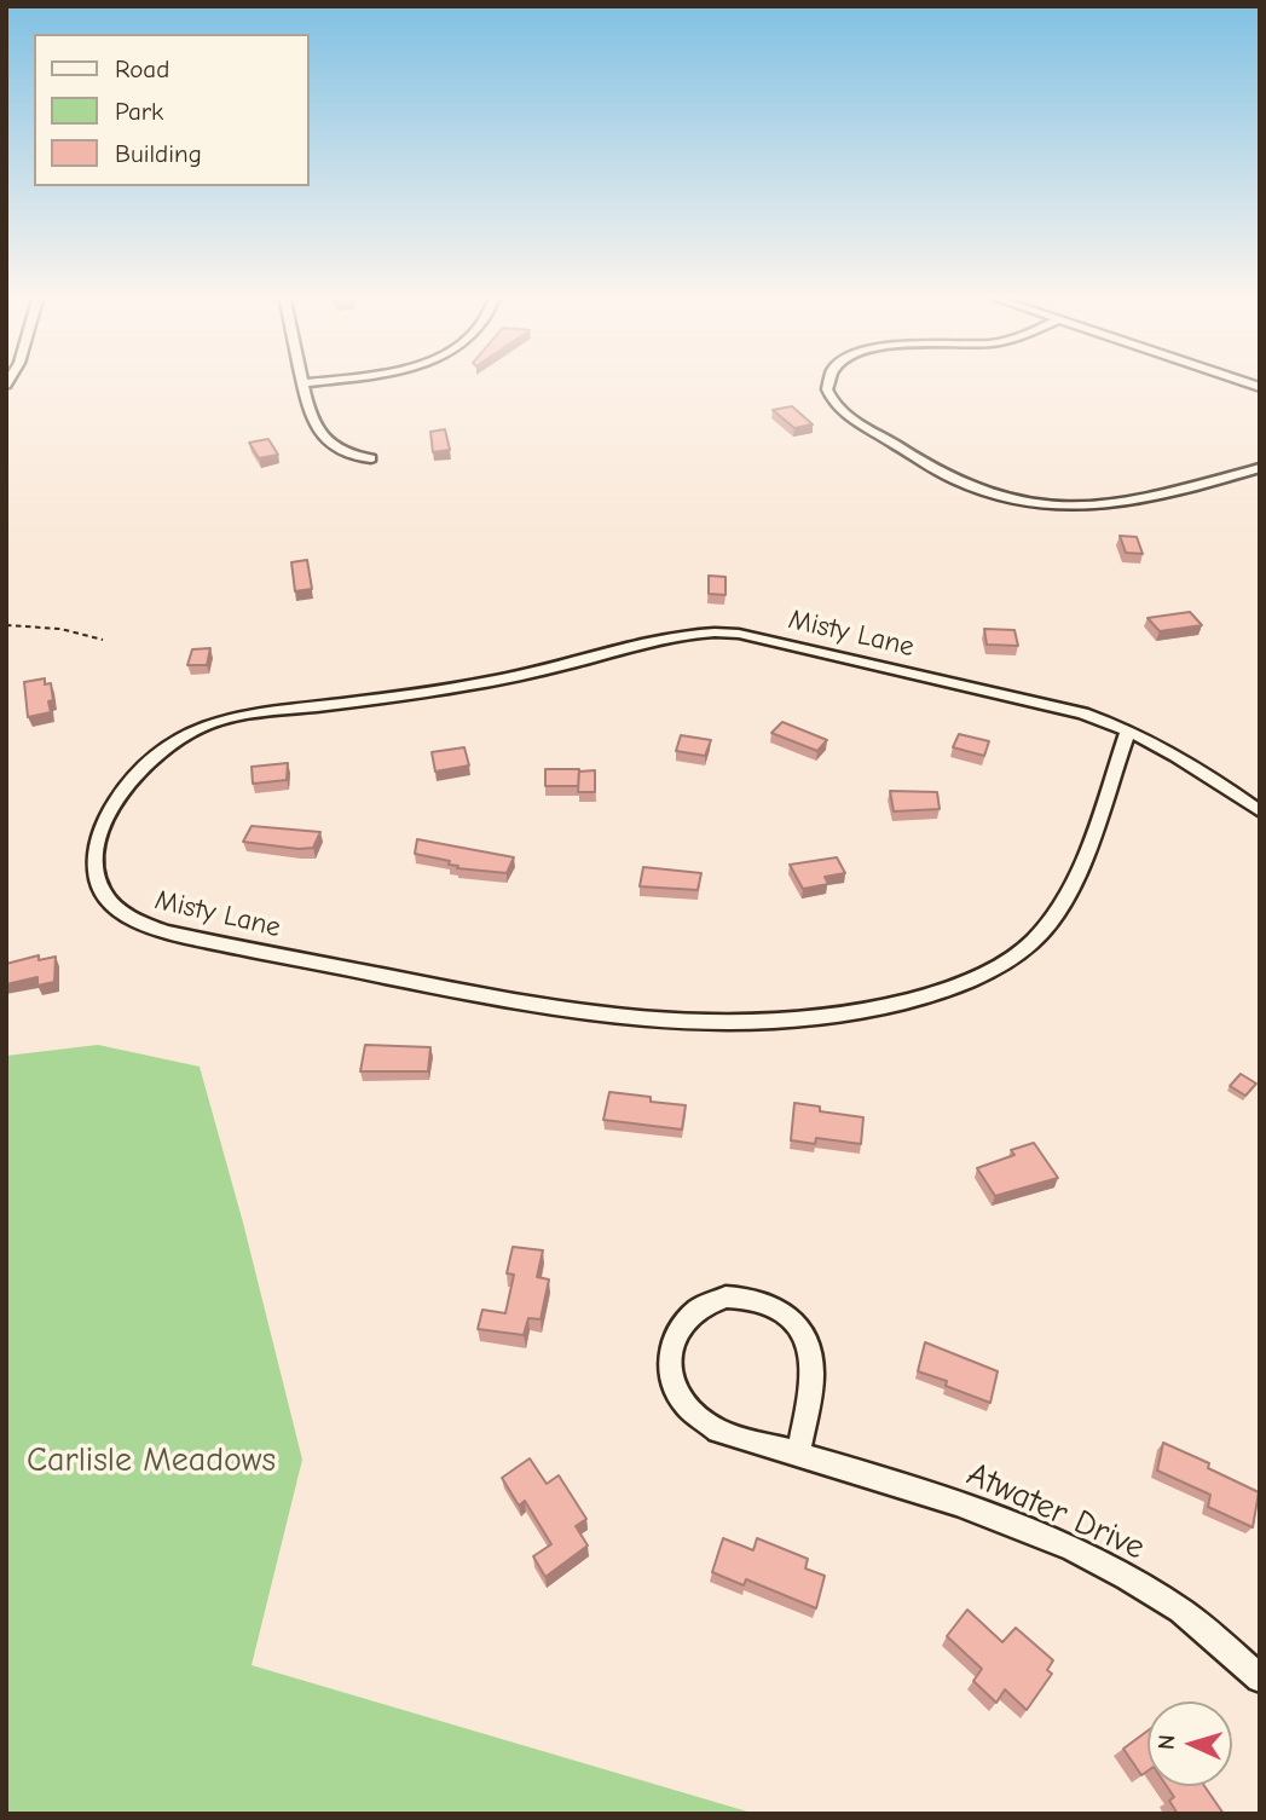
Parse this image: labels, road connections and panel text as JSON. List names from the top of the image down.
{
  "streets": {
    "street": ["Misty Lane", "Atwater Drive"]
  },
  "parks": ["Carlisle Meadows"],
  "legend": ["Road", "Park", "Building"],
  "north": "left"
}
